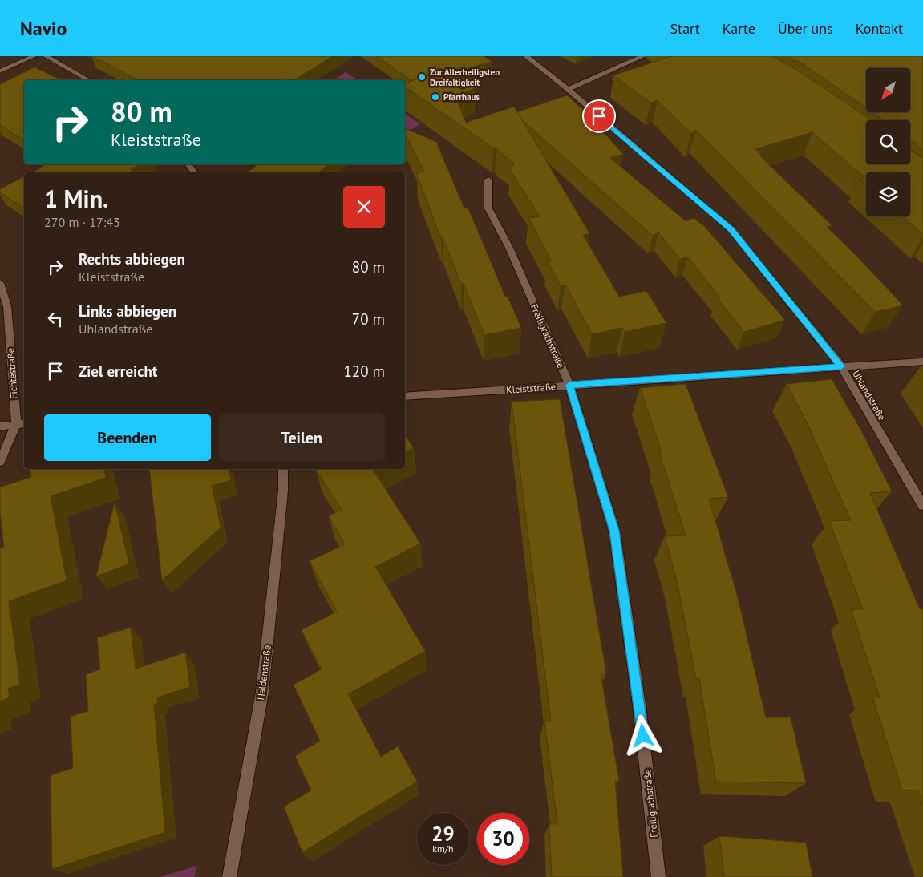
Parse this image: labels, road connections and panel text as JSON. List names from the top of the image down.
{
  "streets": {
    "street": [
      "Freiligrathstraße",
      "Fichtestraße",
      "Kleiststraße",
      "Uhlandstraße",
      "Haldenstraße"
    ]
  },
  "crossings": [
    ["Freiligrathstraße", "Kleiststraße"],
    ["Kleiststraße", "Uhlandstraße"]
  ],
  "places": ["Zur Allerheiligsten Dreifaltigkeit", "Pfarrhaus"],
  "north": "bottom left",
  "page": {
    "header": "Navio",
    "nav": [
      "Start",
      "Karte",
      "Über uns",
      "Kontakt"
    ],
    "turn": ["80 m", "Kleiststraße"],
    "heading": ["1 Min.", "270 m · 17:43"],
    "list": [
      {
        "name": "Rechts abbiegen",
        "note": "Kleiststraße",
        "value": "80 m"
      },
      {
        "name": "Links abbiegen",
        "note": "Uhlandstraße",
        "value": "70 m"
      },
      {
        "name": "Ziel erreicht",
        "value": "120 m"
      }
    ],
    "buttons": ["Beenden", "Teilen"],
    "speed": "29 km/h",
    "limit": "30"
  }
}
